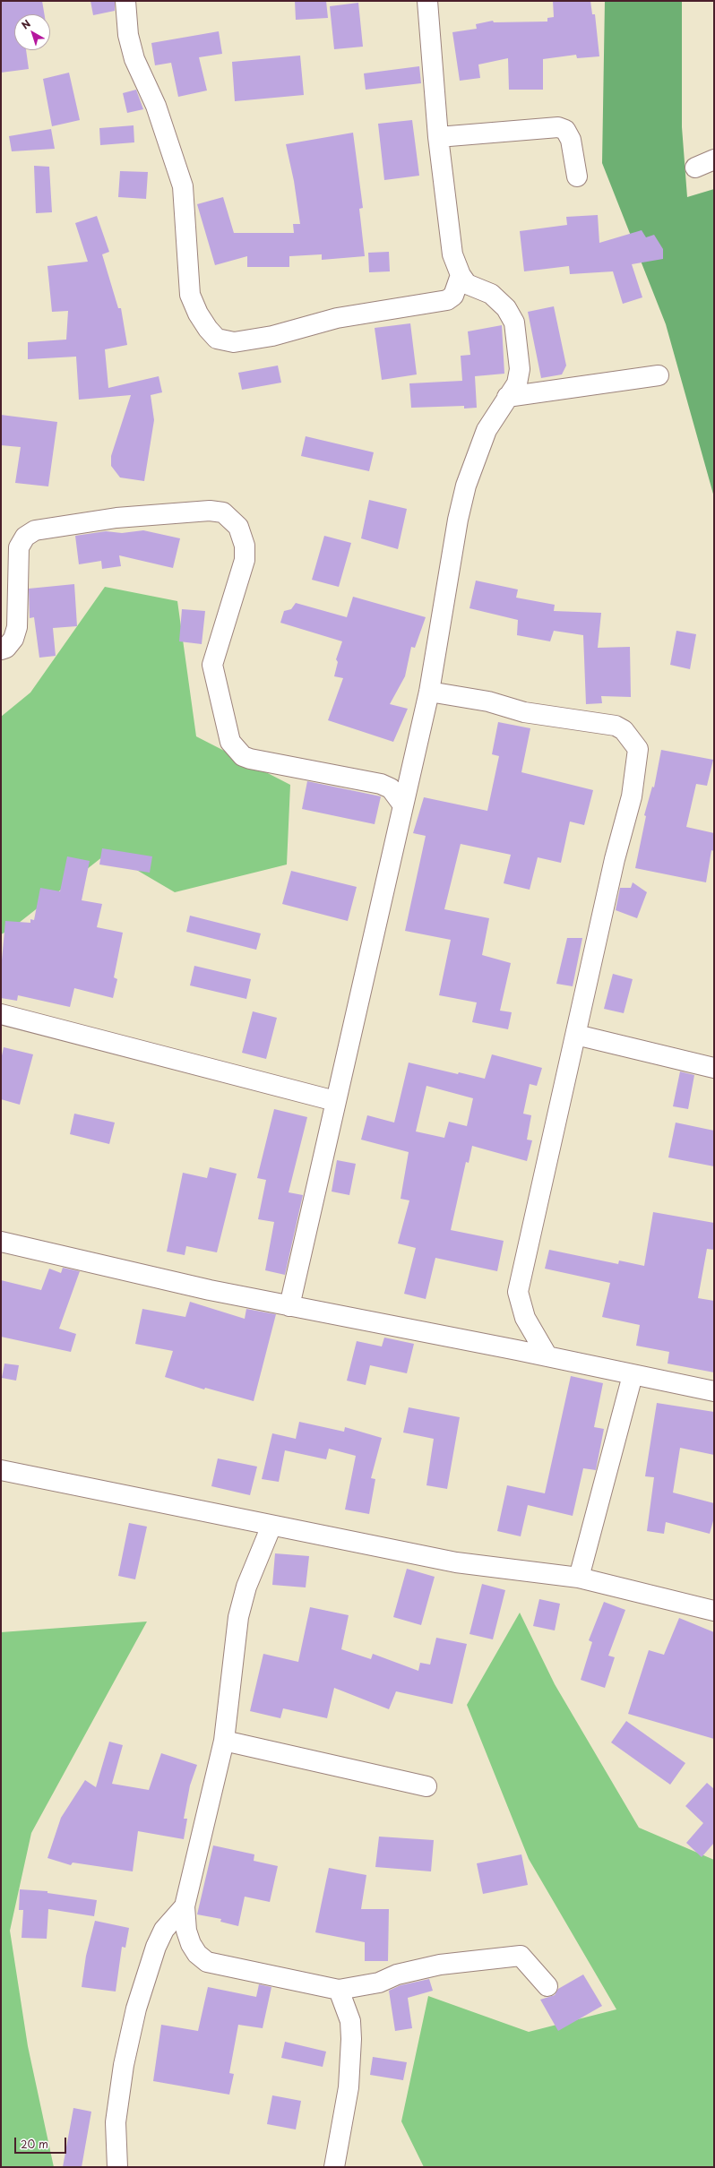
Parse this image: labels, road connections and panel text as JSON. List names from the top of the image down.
{
  "scale_bar": "20 m",
  "north": "top left"
}
